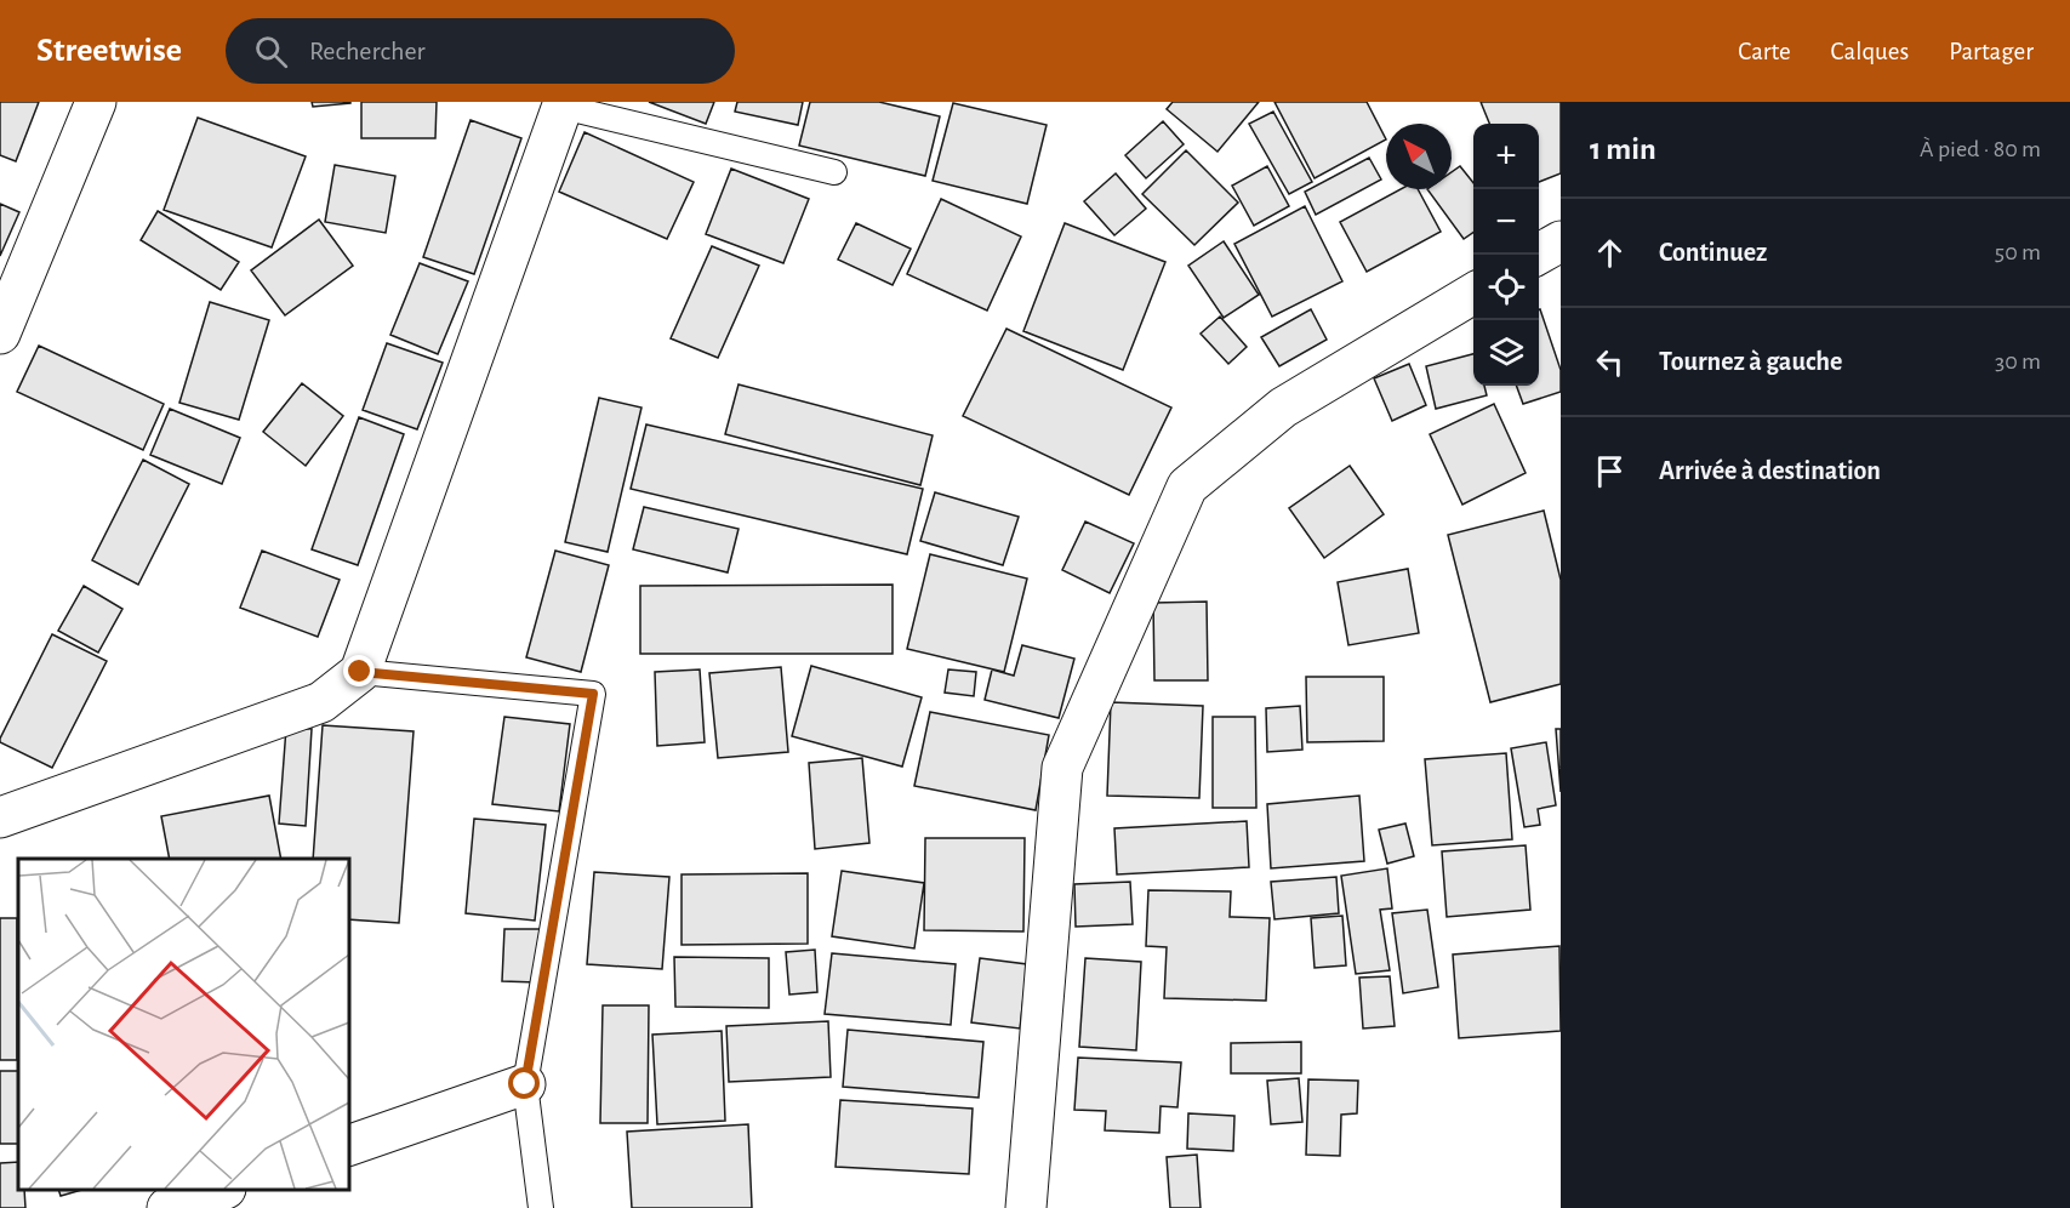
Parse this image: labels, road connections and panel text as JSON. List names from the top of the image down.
{
  "north": "top left",
  "page": {
    "header": "Streetwise",
    "search": "Rechercher",
    "nav": ["Carte", "Calques", "Partager"],
    "heading": ["1 min", "À pied · 80 m"],
    "map_buttons": ["+", "−"],
    "list": [
      ["Continuez", "50 m"],
      ["Tournez à gauche", "30 m"],
      "Arrivée à destination"
    ]
  }
}
